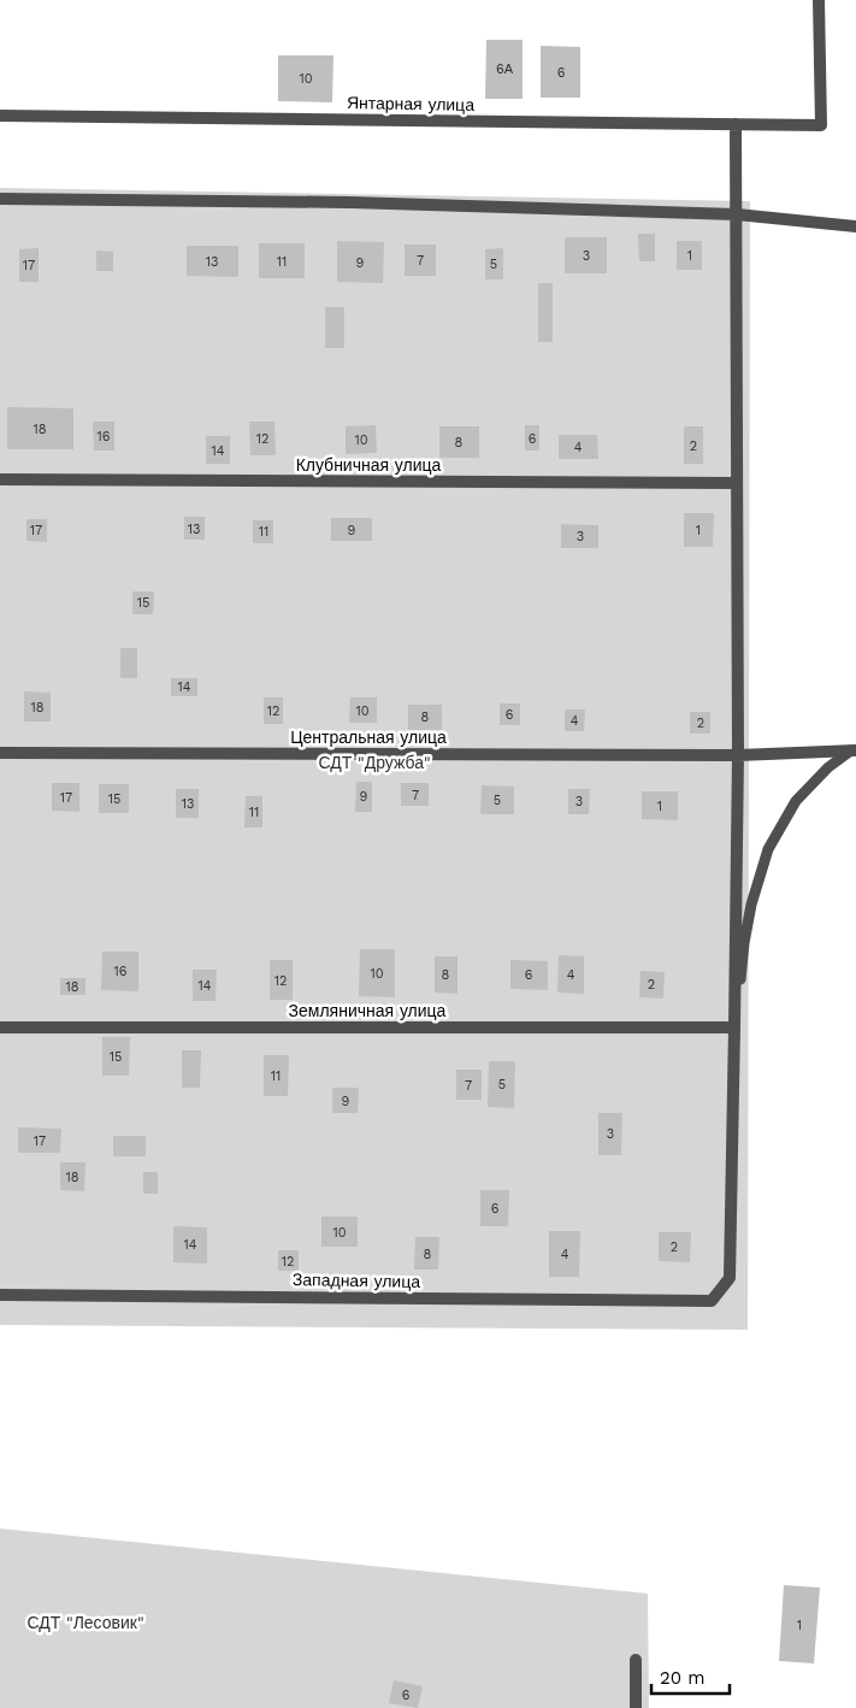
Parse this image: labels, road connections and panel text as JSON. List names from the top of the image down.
{
  "streets": {
    "street": [
      "Янтарная улица",
      "Клубничная улица",
      "Центральная улица",
      "Земляничная улица",
      "Западная улица"
    ]
  },
  "crossings": [
    ["Земляничная улица", "Западная улица"]
  ],
  "parks": ["СДТ \"Дружба\"", "СДТ \"Лесовик\""],
  "house_numbers": [
    "6А",
    "6",
    "10",
    "3",
    "1",
    "7",
    "13",
    "11",
    "9",
    "5",
    "17",
    "18",
    "16",
    "12",
    "6",
    "10",
    "8",
    "2",
    "4",
    "14",
    "13",
    "17",
    "9",
    "1",
    "11",
    "3",
    "15",
    "14",
    "18",
    "12",
    "10",
    "6",
    "8",
    "4",
    "2",
    "7",
    "9",
    "17",
    "15",
    "5",
    "3",
    "13",
    "1",
    "11",
    "16",
    "10",
    "8",
    "6",
    "4",
    "12",
    "2",
    "14",
    "18",
    "15",
    "11",
    "5",
    "7",
    "9",
    "3",
    "17",
    "18",
    "6",
    "10",
    "14",
    "2",
    "8",
    "4",
    "12",
    "1",
    "6"
  ],
  "scale_bar": "20 m"
}
